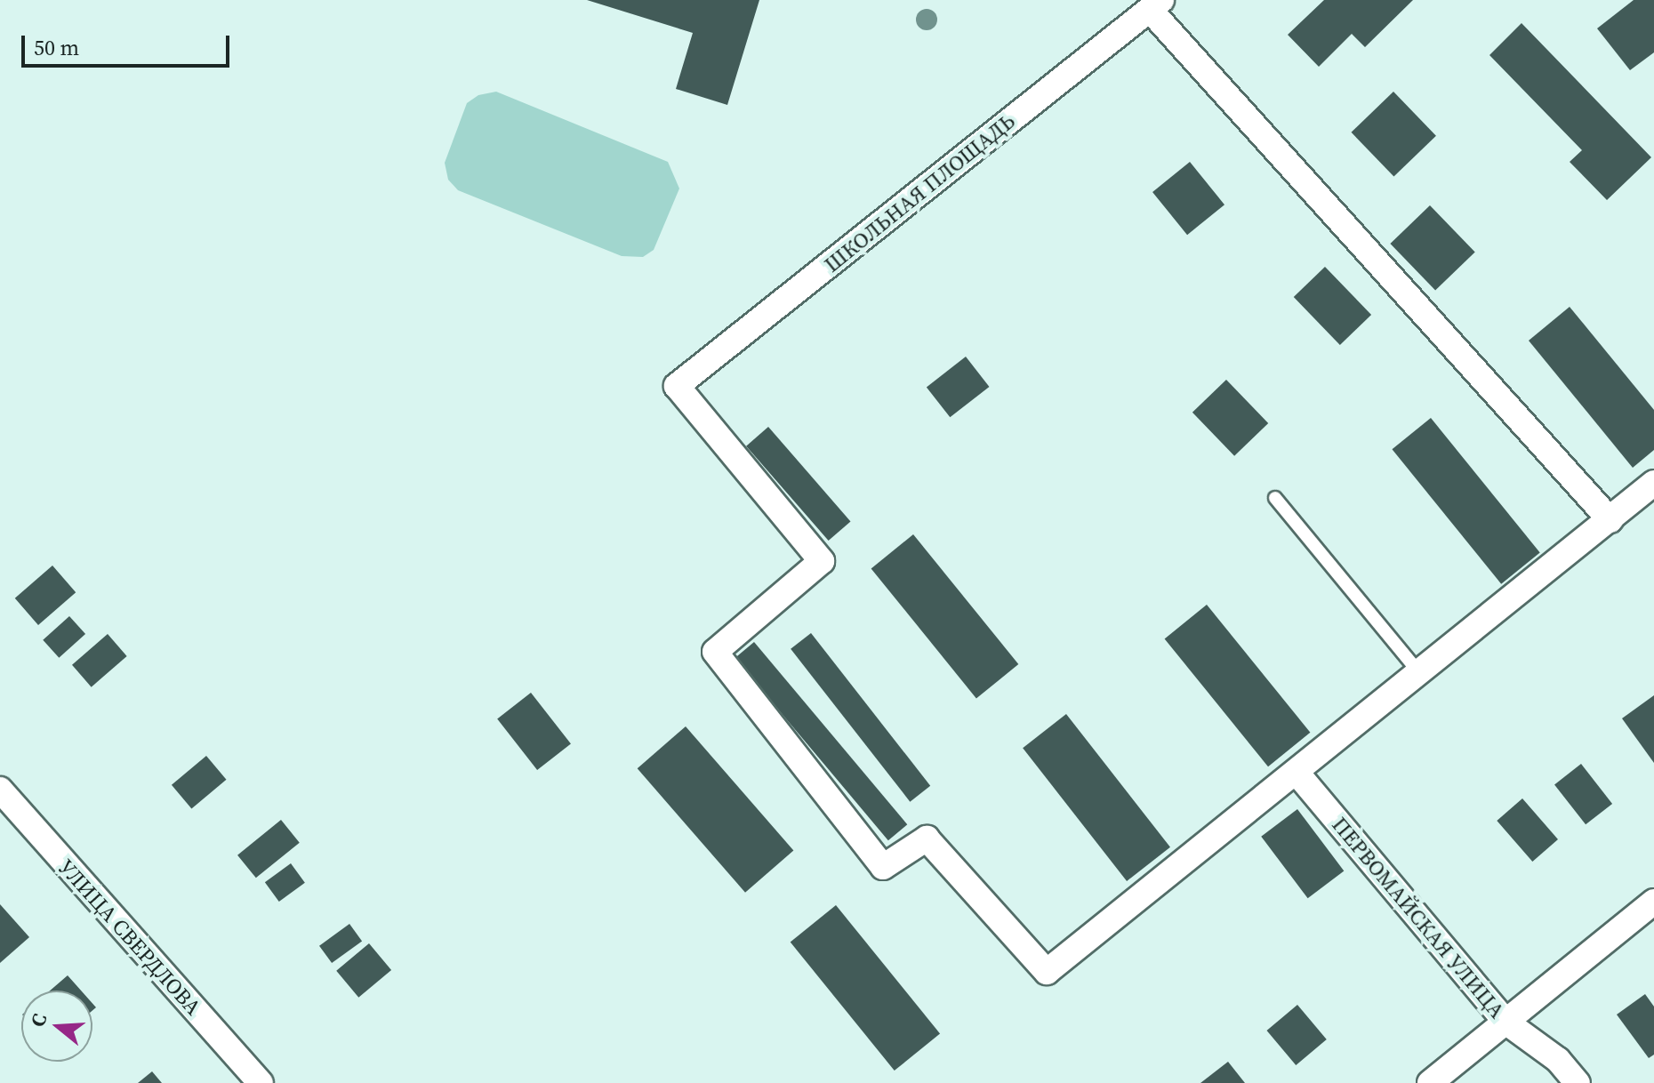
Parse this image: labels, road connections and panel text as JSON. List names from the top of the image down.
{
  "streets": {
    "street": ["ШКОЛЬНАЯ ПЛОЩАДЬ", "ПЕРВОМАЙСКАЯ УЛИЦА", "УЛИЦА СВЕРДЛОВА"]
  },
  "crossings": [
    ["ШКОЛЬНАЯ ПЛОЩАДЬ", "ПЕРВОМАЙСКАЯ УЛИЦА"]
  ],
  "scale_bar": "50 m",
  "north": "left"
}
